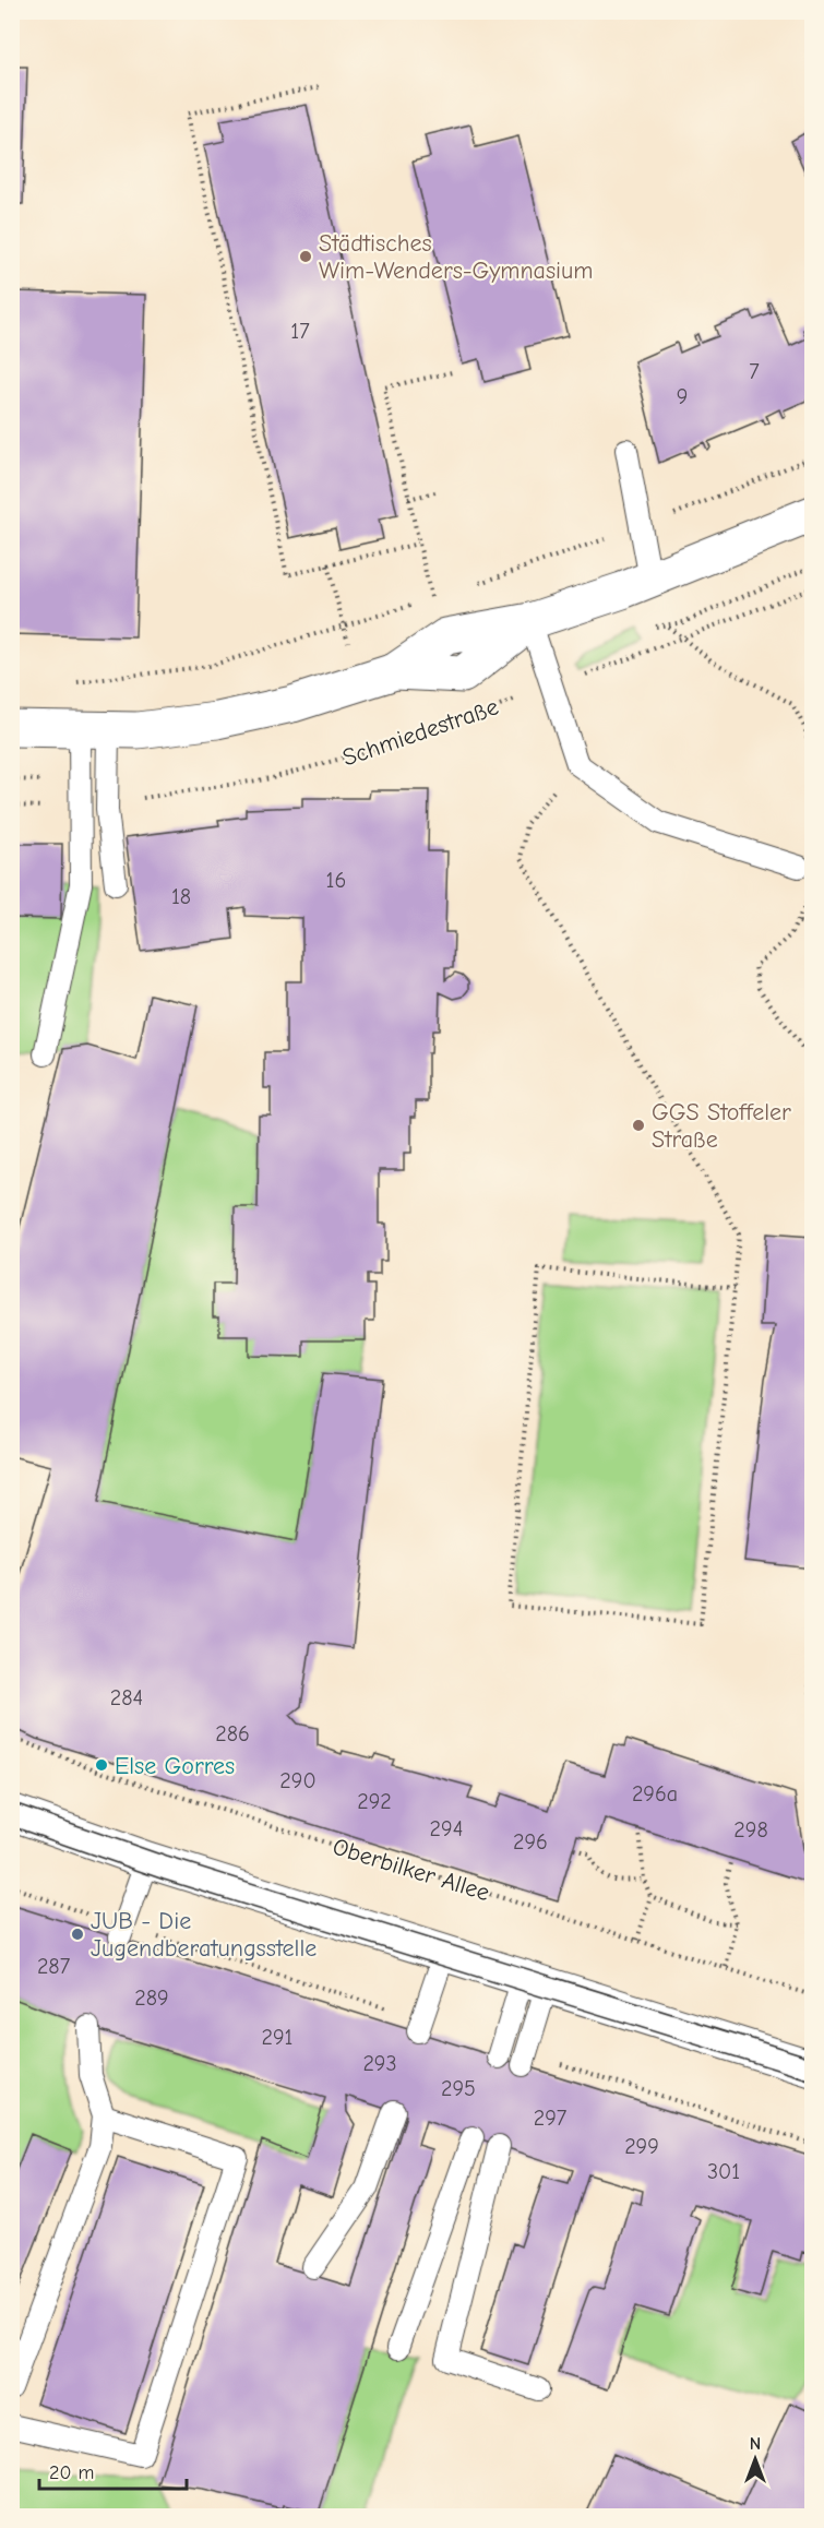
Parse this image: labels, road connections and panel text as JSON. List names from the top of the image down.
{
  "streets": {
    "main road": ["Schmiedestraße"],
    "path": ["Oberbilker Allee"]
  },
  "places": [
    "Städtisches Wim-Wenders-Gymnasium",
    "GGS Stoffeler Straße",
    "Else Gorres",
    "JUB - Die Jugendberatungsstelle"
  ],
  "house_numbers": [
    "17",
    "7",
    "9",
    "16",
    "18",
    "284",
    "286",
    "290",
    "296a",
    "292",
    "294",
    "298",
    "296",
    "287",
    "289",
    "291",
    "293",
    "295",
    "297",
    "299",
    "301"
  ],
  "scale_bar": "20 m",
  "north": "top"
}
